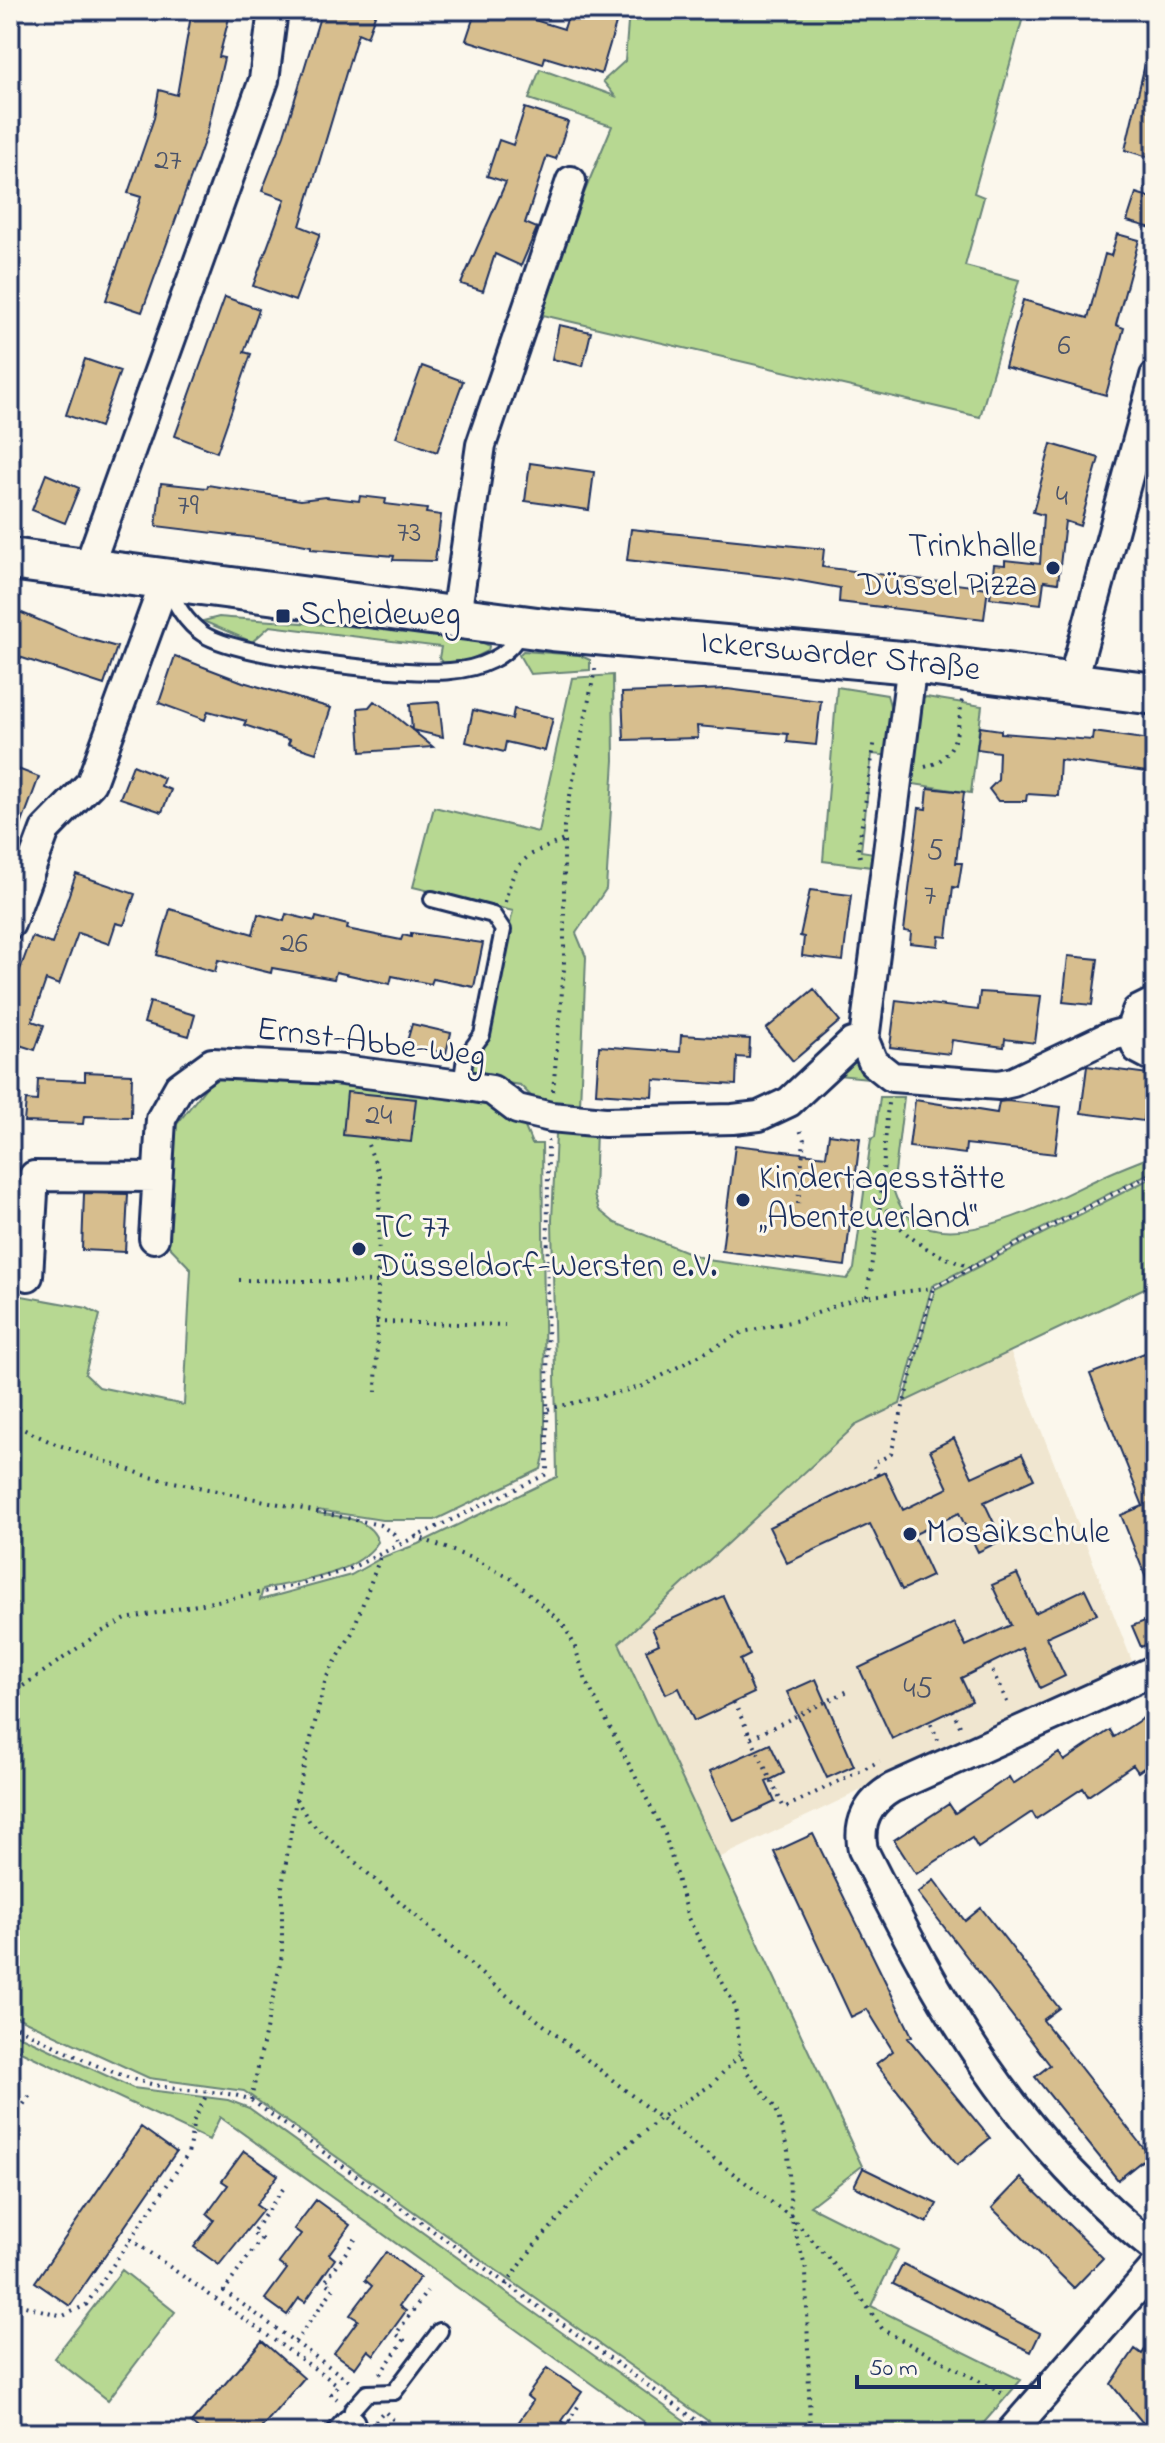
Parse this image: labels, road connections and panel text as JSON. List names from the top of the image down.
{
  "streets": {
    "main road": ["Ickerswarder Straße"],
    "street": ["Ernst-Abbe-Weg"]
  },
  "places": {
    "other": [
      "Trinkhalle Düssel Pizza",
      "Kindertagesstätte „Abenteuerland“",
      "TC 77 Düsseldorf-Wersten e.V.",
      "Mosaikschule"
    ],
    "transit": ["Scheideweg"]
  },
  "house_numbers": [
    "27",
    "6",
    "4",
    "79",
    "73",
    "5",
    "7",
    "26",
    "24",
    "45"
  ],
  "scale_bar": "50 m"
}
